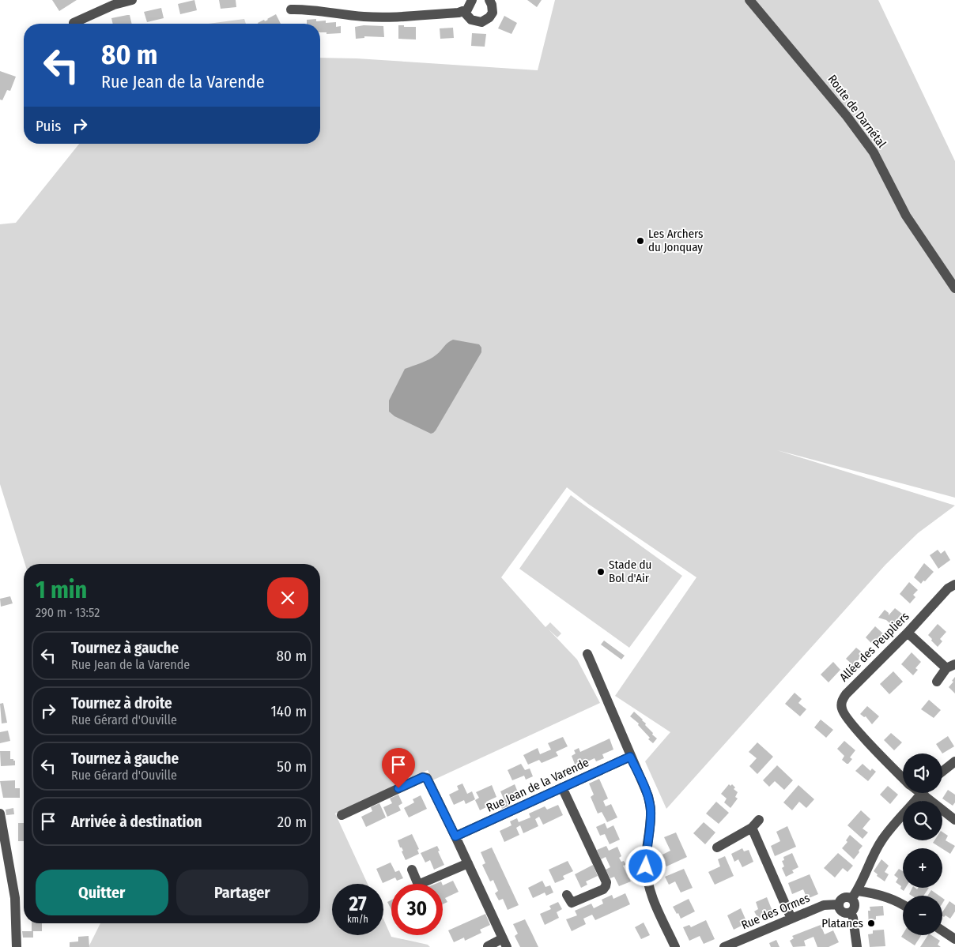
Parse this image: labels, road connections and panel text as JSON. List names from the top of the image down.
{
  "streets": {
    "street": [
      "Route de Darnétal",
      "Allée des Peupliers",
      "Rue Jean de la Varende",
      "Rue des Ormes"
    ]
  },
  "places": ["Les Archers du Jonquay", "Stade du Bol d'Air", "Platanes"],
  "page": {
    "turn": ["80 m", "Rue Jean de la Varende"],
    "then": "Puis",
    "heading": ["1 min", "290 m · 13:52"],
    "list": [
      {
        "name": "Tournez à gauche",
        "note": "Rue Jean de la Varende",
        "value": "80 m"
      },
      {
        "name": "Tournez à droite",
        "note": "Rue Gérard d'Ouville",
        "value": "140 m"
      },
      {
        "name": "Tournez à gauche",
        "note": "Rue Gérard d'Ouville",
        "value": "50 m"
      },
      {
        "name": "Arrivée à destination",
        "value": "20 m"
      }
    ],
    "map_buttons": ["+", "−"],
    "buttons": ["Quitter", "Partager"],
    "speed": "27 km/h",
    "limit": "30"
  }
}
